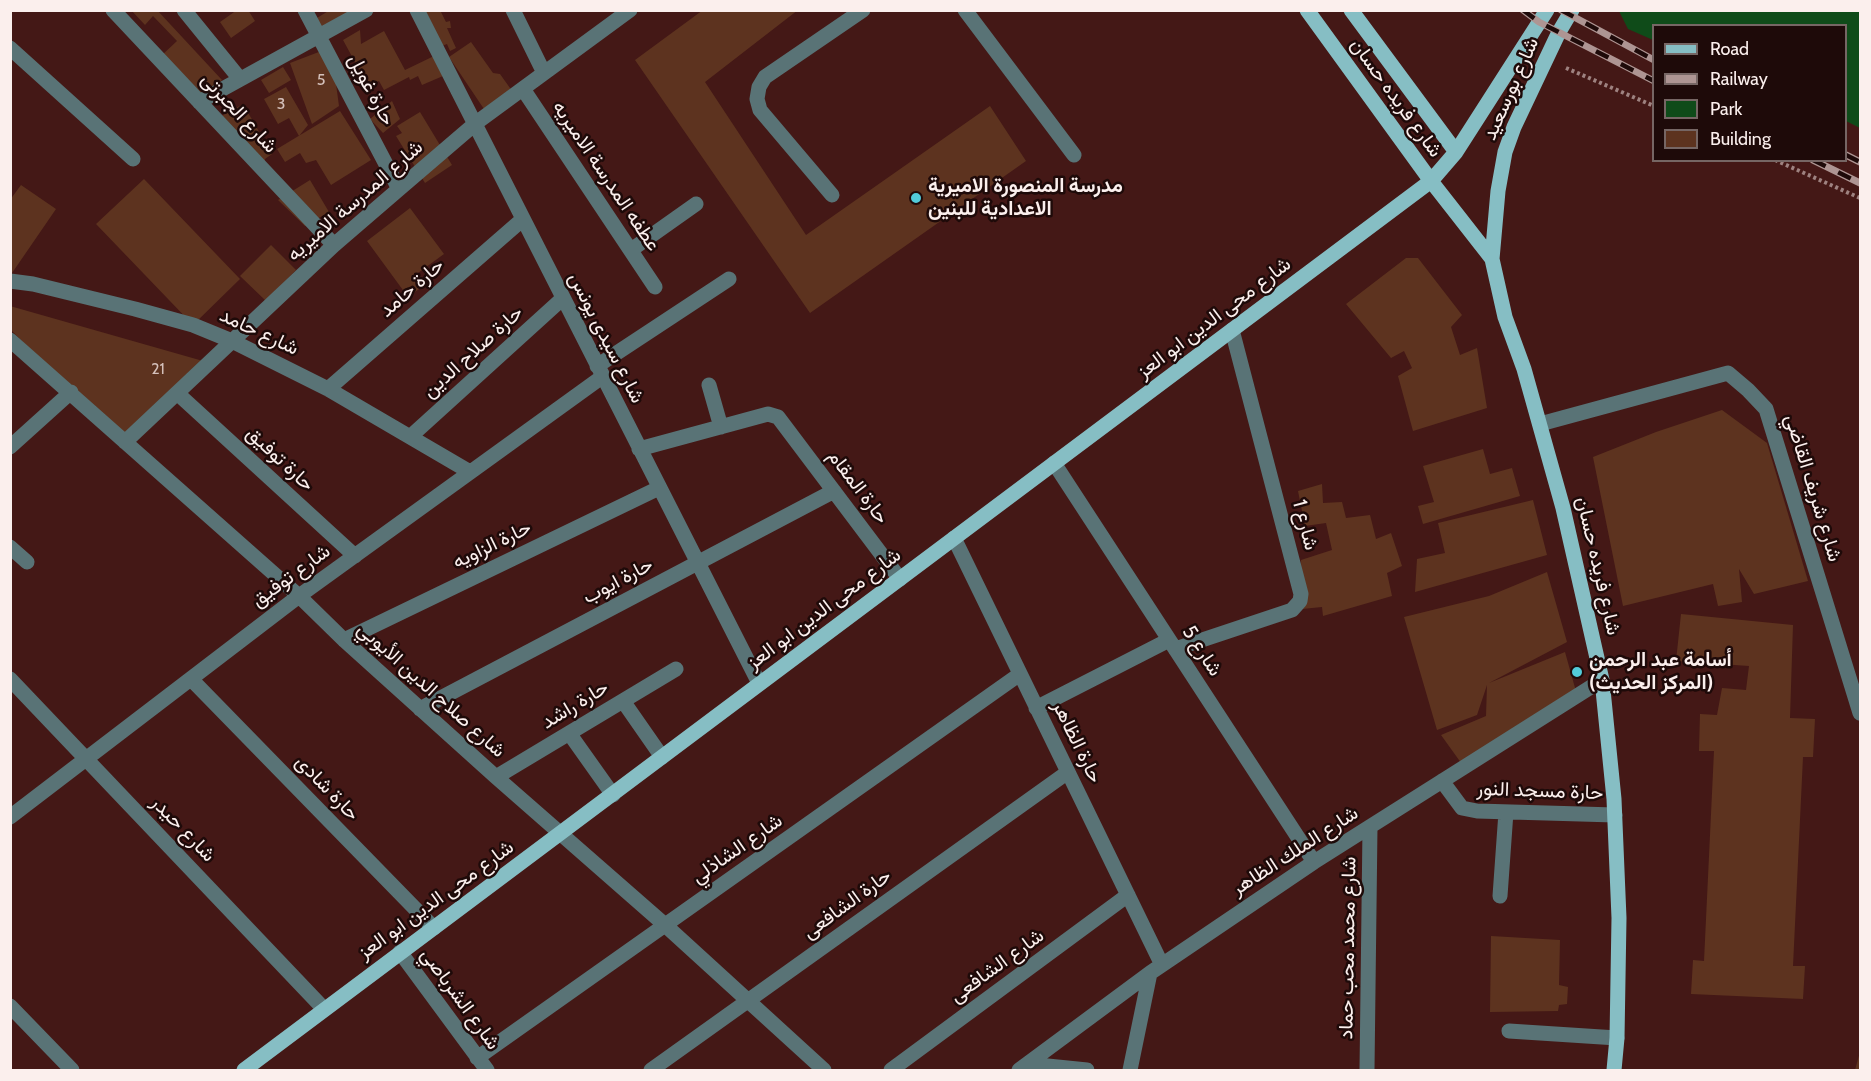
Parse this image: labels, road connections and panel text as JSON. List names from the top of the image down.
{
  "streets": {
    "main road": ["شارع بورسعيد", "شارع فريده حسان", "شارع محى الدين ابو العز"],
    "street": [
      "حارة غويل",
      "شارع الجبرتى",
      "عطفه المدرسة الاميريه",
      "شارع المدرسة الاميريه",
      "حارة حامد",
      "شارع حامد",
      "شارع سيدى يونس",
      "حارة صلاح الدين",
      "حارة توفيق",
      "حارة المقام",
      "شارع شريف القاضي",
      "شارع 1",
      "حارة الزاويه",
      "شارع توفيق",
      "حارة ايوب",
      "شارع 5",
      "شارع صلاح الدين الأيوبي",
      "حارة راشد",
      "حارة الظاهر",
      "حارة شادى",
      "حارة مسجد النور",
      "شارع حيدر",
      "شارع الشاذلي",
      "شارع الملك الظاهر",
      "حارة الشافعى",
      "شارع محمد محب حماد",
      "شارع الشافعى",
      "شارع الشرباصي"
    ]
  },
  "crossings": [
    ["شارع بورسعيد", "شارع فريده حسان"],
    ["شارع بورسعيد", "شارع محى الدين ابو العز"],
    ["حارة غويل", "شارع المدرسة الاميريه"],
    ["شارع فريده حسان", "شارع محى الدين ابو العز"],
    ["شارع فريده حسان", "شارع شريف القاضي"],
    ["شارع فريده حسان", "حارة مسجد النور"],
    ["شارع فريده حسان", "شارع الملك الظاهر"],
    ["شارع الجبرتى", "شارع المدرسة الاميريه"],
    ["عطفه المدرسة الاميريه", "شارع المدرسة الاميريه"],
    ["شارع المدرسة الاميريه", "شارع حامد"],
    ["شارع المدرسة الاميريه", "شارع سيدى يونس"],
    ["شارع المدرسة الاميريه", "حارة توفيق"],
    ["شارع المدرسة الاميريه", "شارع صلاح الدين الأيوبي"],
    ["حارة حامد", "شارع حامد"],
    ["حارة حامد", "شارع سيدى يونس"],
    ["شارع محى الدين ابو العز", "شارع سيدى يونس"],
    ["شارع محى الدين ابو العز", "حارة المقام"],
    ["شارع محى الدين ابو العز", "شارع 1"],
    ["شارع محى الدين ابو العز", "شارع 5"],
    ["شارع محى الدين ابو العز", "شارع صلاح الدين الأيوبي"],
    ["شارع محى الدين ابو العز", "حارة الظاهر"],
    ["شارع محى الدين ابو العز", "حارة شادى"],
    ["شارع محى الدين ابو العز", "شارع حيدر"],
    ["شارع محى الدين ابو العز", "شارع الشرباصي"],
    ["شارع حامد", "حارة صلاح الدين"],
    ["شارع حامد", "شارع توفيق"],
    ["شارع سيدى يونس", "حارة صلاح الدين"],
    ["شارع سيدى يونس", "حارة الزاويه"],
    ["شارع سيدى يونس", "شارع توفيق"],
    ["شارع سيدى يونس", "حارة ايوب"],
    ["حارة توفيق", "شارع توفيق"],
    ["حارة المقام", "حارة ايوب"],
    ["شارع 1", "شارع 5"],
    ["حارة الزاويه", "شارع صلاح الدين الأيوبي"],
    ["شارع توفيق", "شارع صلاح الدين الأيوبي"],
    ["شارع توفيق", "حارة شادى"],
    ["شارع توفيق", "شارع حيدر"],
    ["حارة ايوب", "شارع صلاح الدين الأيوبي"],
    ["شارع 5", "شارع الملك الظاهر"],
    ["شارع صلاح الدين الأيوبي", "حارة راشد"],
    ["شارع صلاح الدين الأيوبي", "شارع الشاذلي"],
    ["شارع صلاح الدين الأيوبي", "حارة الشافعى"],
    ["حارة الظاهر", "شارع الشاذلي"],
    ["حارة الظاهر", "شارع الملك الظاهر"],
    ["حارة الظاهر", "حارة الشافعى"],
    ["حارة الظاهر", "شارع الشافعى"],
    ["حارة مسجد النور", "شارع الملك الظاهر"],
    ["شارع الشاذلي", "شارع الشرباصي"],
    ["شارع الملك الظاهر", "شارع محمد محب حماد"]
  ],
  "places": ["مدرسة المنصورة الاميرية الاعدادية للبنين", "أسامة عبد الرحمن (المركز الحديث)"],
  "house_numbers": ["5", "3", "21"],
  "legend": [
    "Road",
    "Railway",
    "Park",
    "Building"
  ]
}
